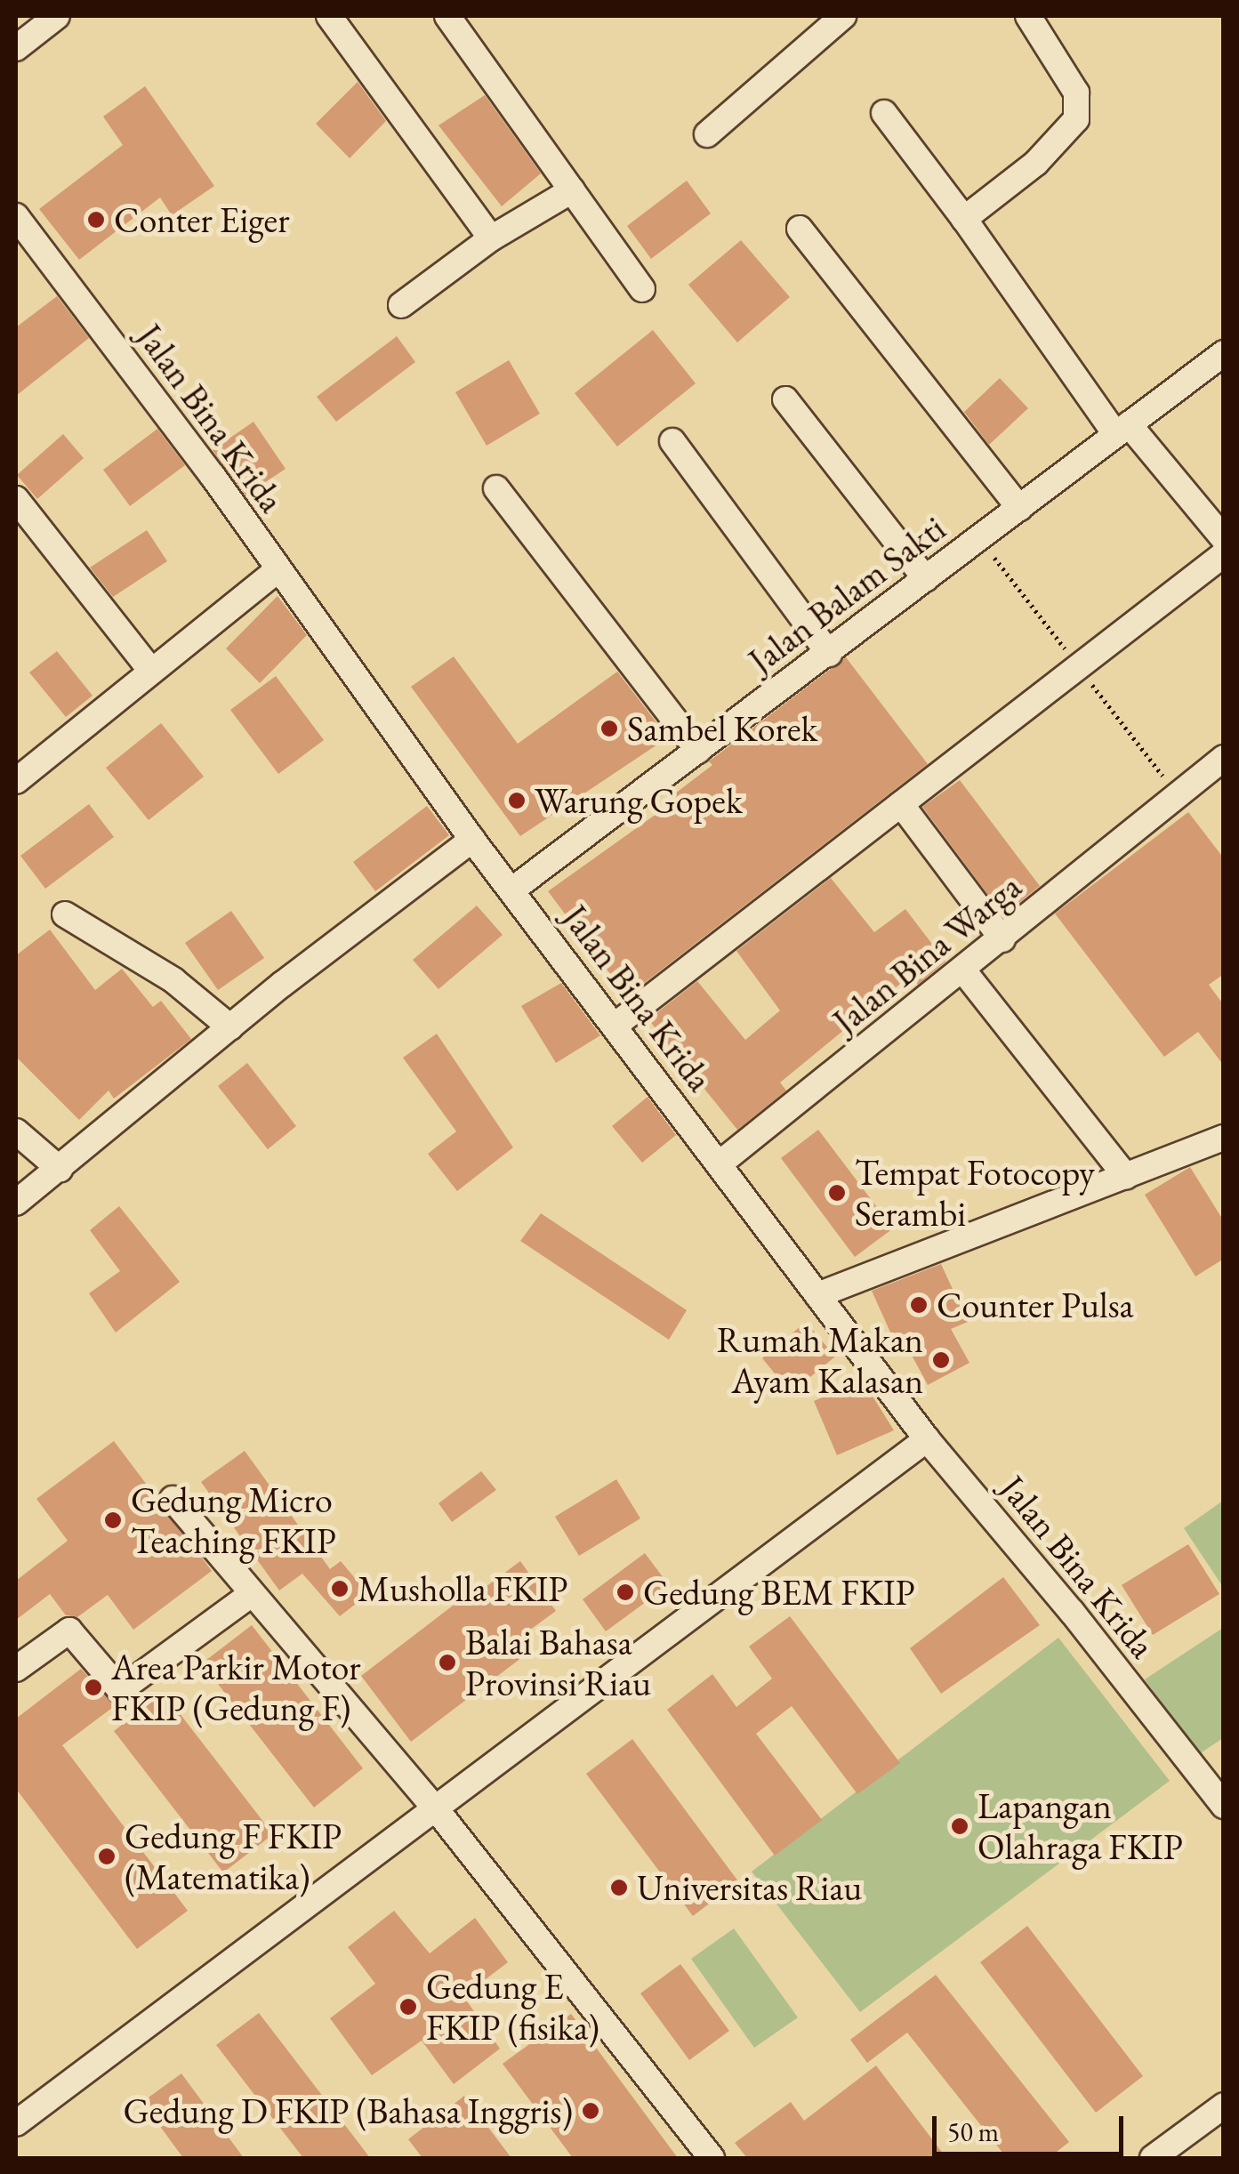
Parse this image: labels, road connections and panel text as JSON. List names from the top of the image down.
{
  "streets": {
    "street": ["Jalan Bina Krida", "Jalan Balam Sakti", "Jalan Bina Warga"]
  },
  "crossings": [
    ["Jalan Bina Krida", "Jalan Balam Sakti"],
    ["Jalan Bina Krida", "Jalan Bina Warga"]
  ],
  "places": [
    "Conter Eiger",
    "Sambel Korek",
    "Warung Gopek",
    "Tempat Fotocopy Serambi",
    "Counter Pulsa",
    "Rumah Makan Ayam Kalasan",
    "Gedung Micro Teaching FKIP",
    "Musholla FKIP",
    "Gedung BEM FKIP",
    "Balai Bahasa Provinsi Riau",
    "Area Parkir Motor FKIP (Gedung F)",
    "Lapangan Olahraga FKIP",
    "Gedung F FKIP (Matematika)",
    "Universitas Riau",
    "Gedung E FKIP (fisika)",
    "Gedung D FKIP (Bahasa Inggris)"
  ],
  "scale_bar": "50 m"
}
